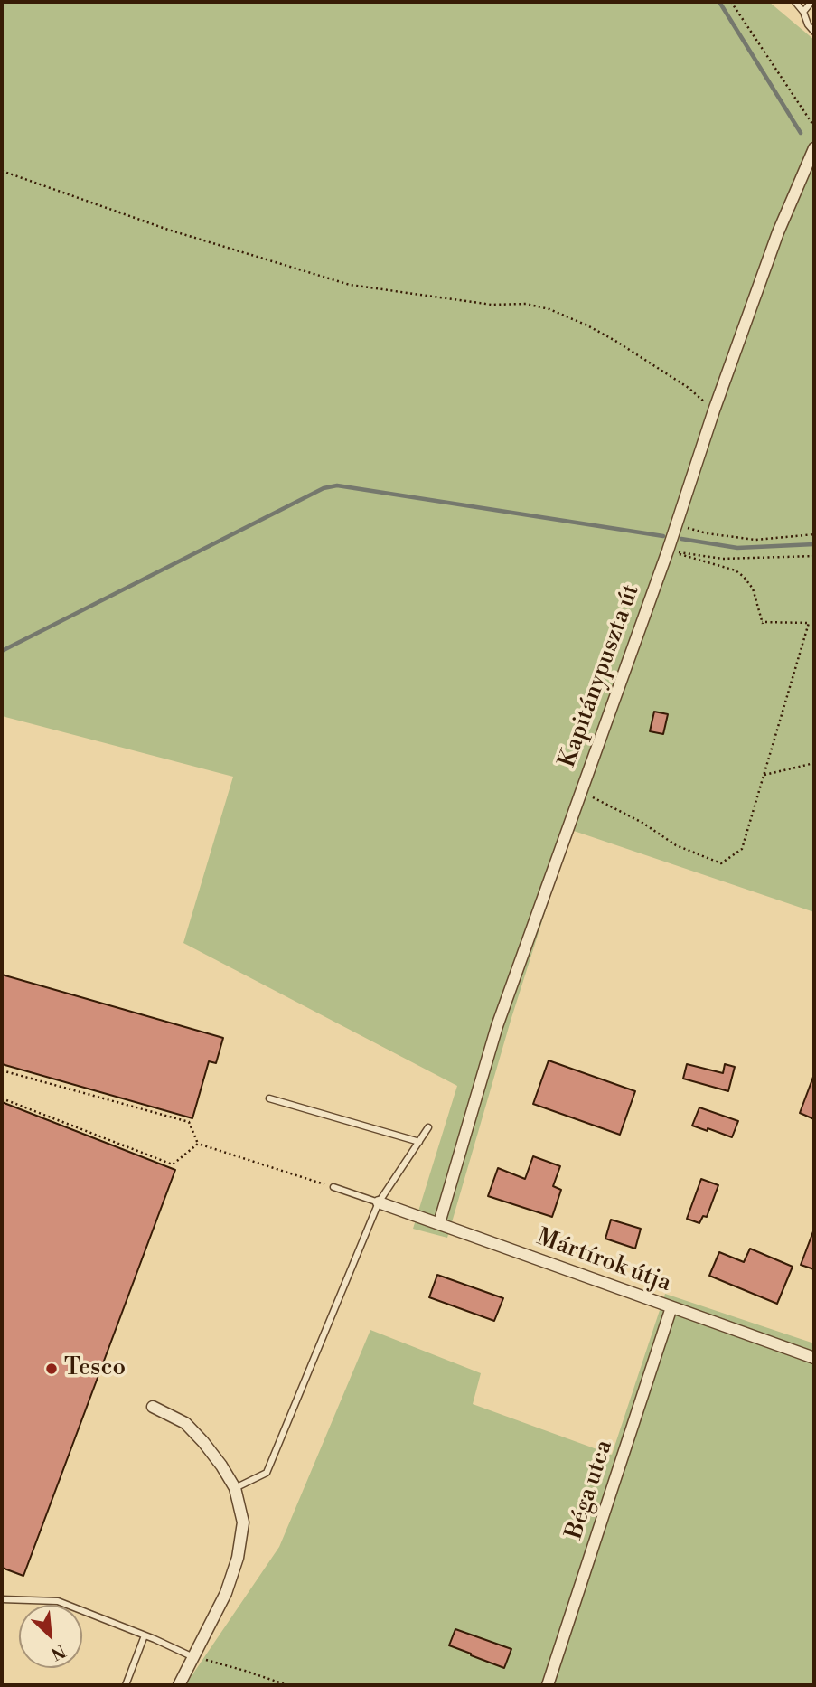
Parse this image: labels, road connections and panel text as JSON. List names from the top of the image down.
{
  "streets": {
    "street": ["Kapitánypuszta út", "Mártírok útja", "Béga utca"]
  },
  "crossings": [
    ["Kapitánypuszta út", "Mártírok útja"],
    ["Mártírok útja", "Béga utca"]
  ],
  "places": ["Tesco"],
  "north": "bottom right"
}
